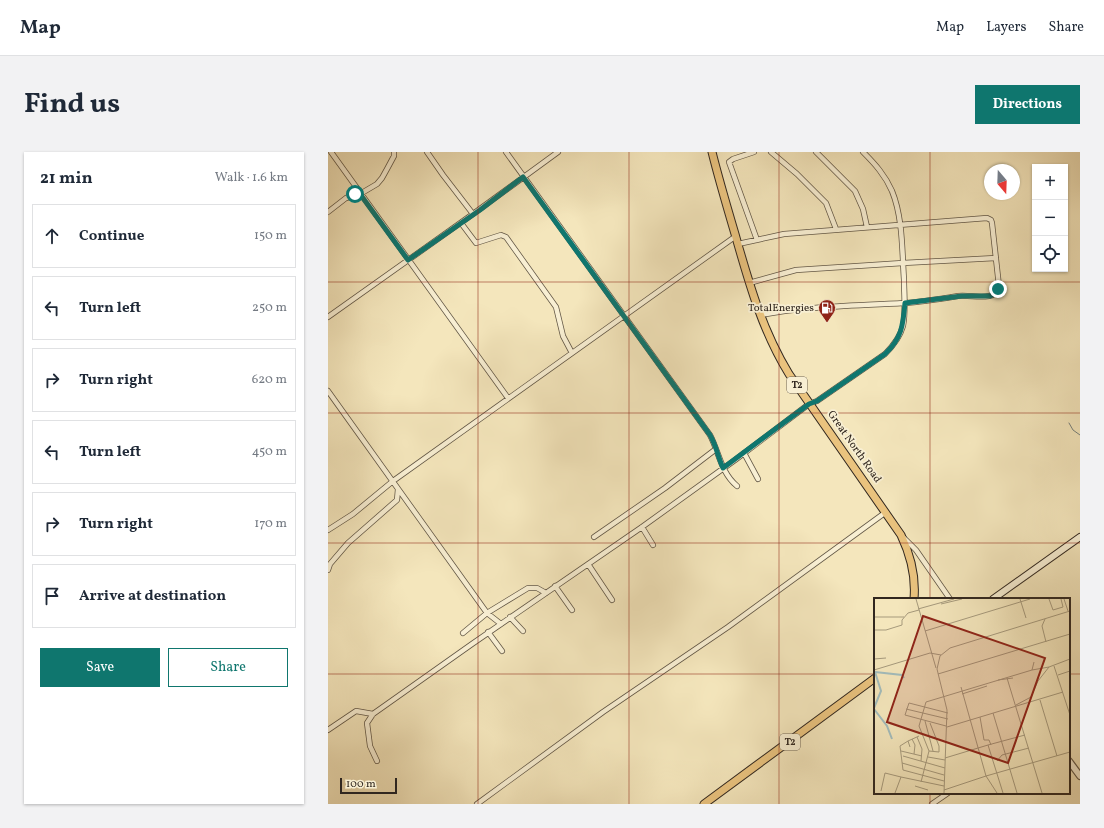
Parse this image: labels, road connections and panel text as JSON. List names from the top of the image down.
{
  "streets": {
    "highway": ["T2", "Great North Road"]
  },
  "places": {
    "fuel station": ["TotalEnergies"]
  },
  "scale_bar": "100 m",
  "north": "bottom",
  "page": {
    "header": "Map",
    "nav": ["Map", "Layers", "Share"],
    "title": "Find us",
    "buttons": [
      "Directions",
      ["Save", "Share"]
    ],
    "heading": ["21 min", "Walk · 1.6 km"],
    "map_buttons": ["+", "−"],
    "list": [
      ["Continue", "150 m"],
      ["Turn left", "250 m"],
      ["Turn right", "620 m"],
      ["Turn left", "450 m"],
      ["Turn right", "170 m"],
      "Arrive at destination"
    ],
    "scale": "100 m"
  }
}
